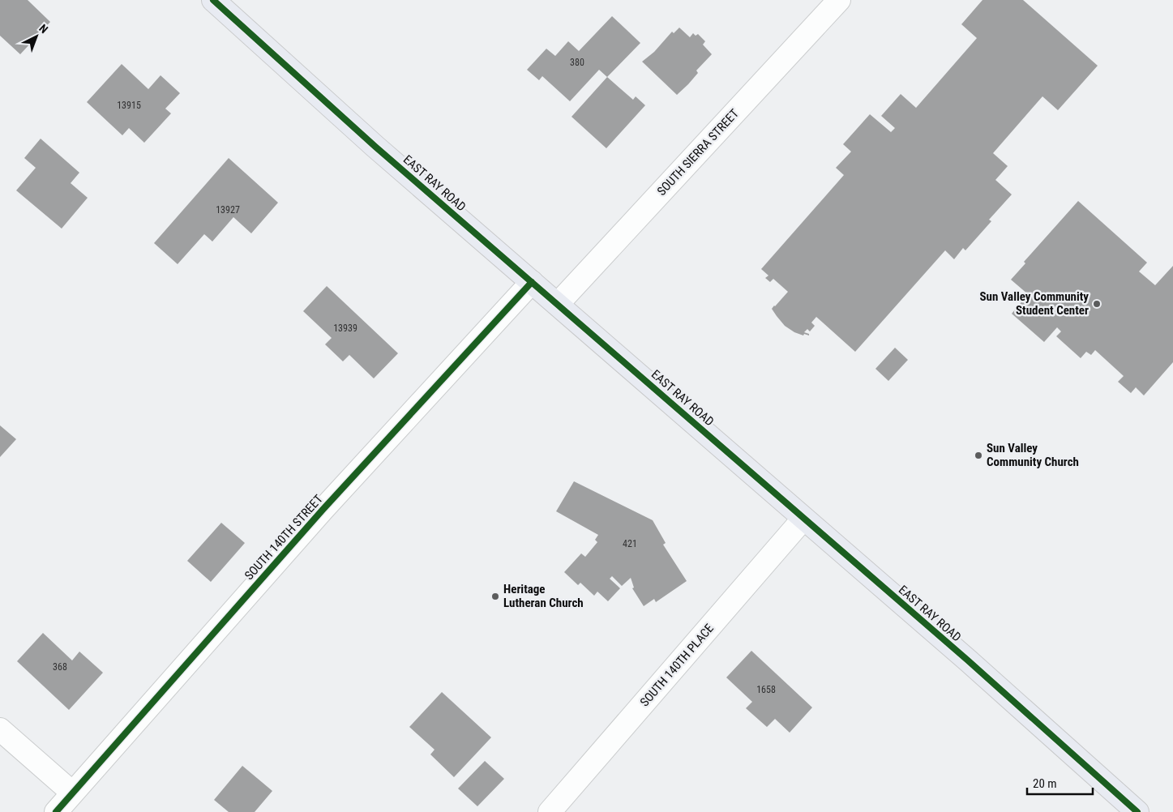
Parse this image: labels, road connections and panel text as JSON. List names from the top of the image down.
{
  "streets": {
    "main road": ["EAST RAY ROAD"],
    "street": ["SOUTH SIERRA STREET", "SOUTH 140TH STREET", "SOUTH 140TH PLACE"]
  },
  "crossings": [
    ["SOUTH SIERRA STREET", "EAST RAY ROAD"],
    ["EAST RAY ROAD", "SOUTH 140TH STREET"],
    ["EAST RAY ROAD", "SOUTH 140TH PLACE"]
  ],
  "places": ["Sun Valley Community Student Center", "Sun Valley Community Church", "Heritage Lutheran Church"],
  "house_numbers": [
    "380",
    "13915",
    "13927",
    "13939",
    "421",
    "368",
    "1658"
  ],
  "scale_bar": "20 m",
  "north": "top right"
}
